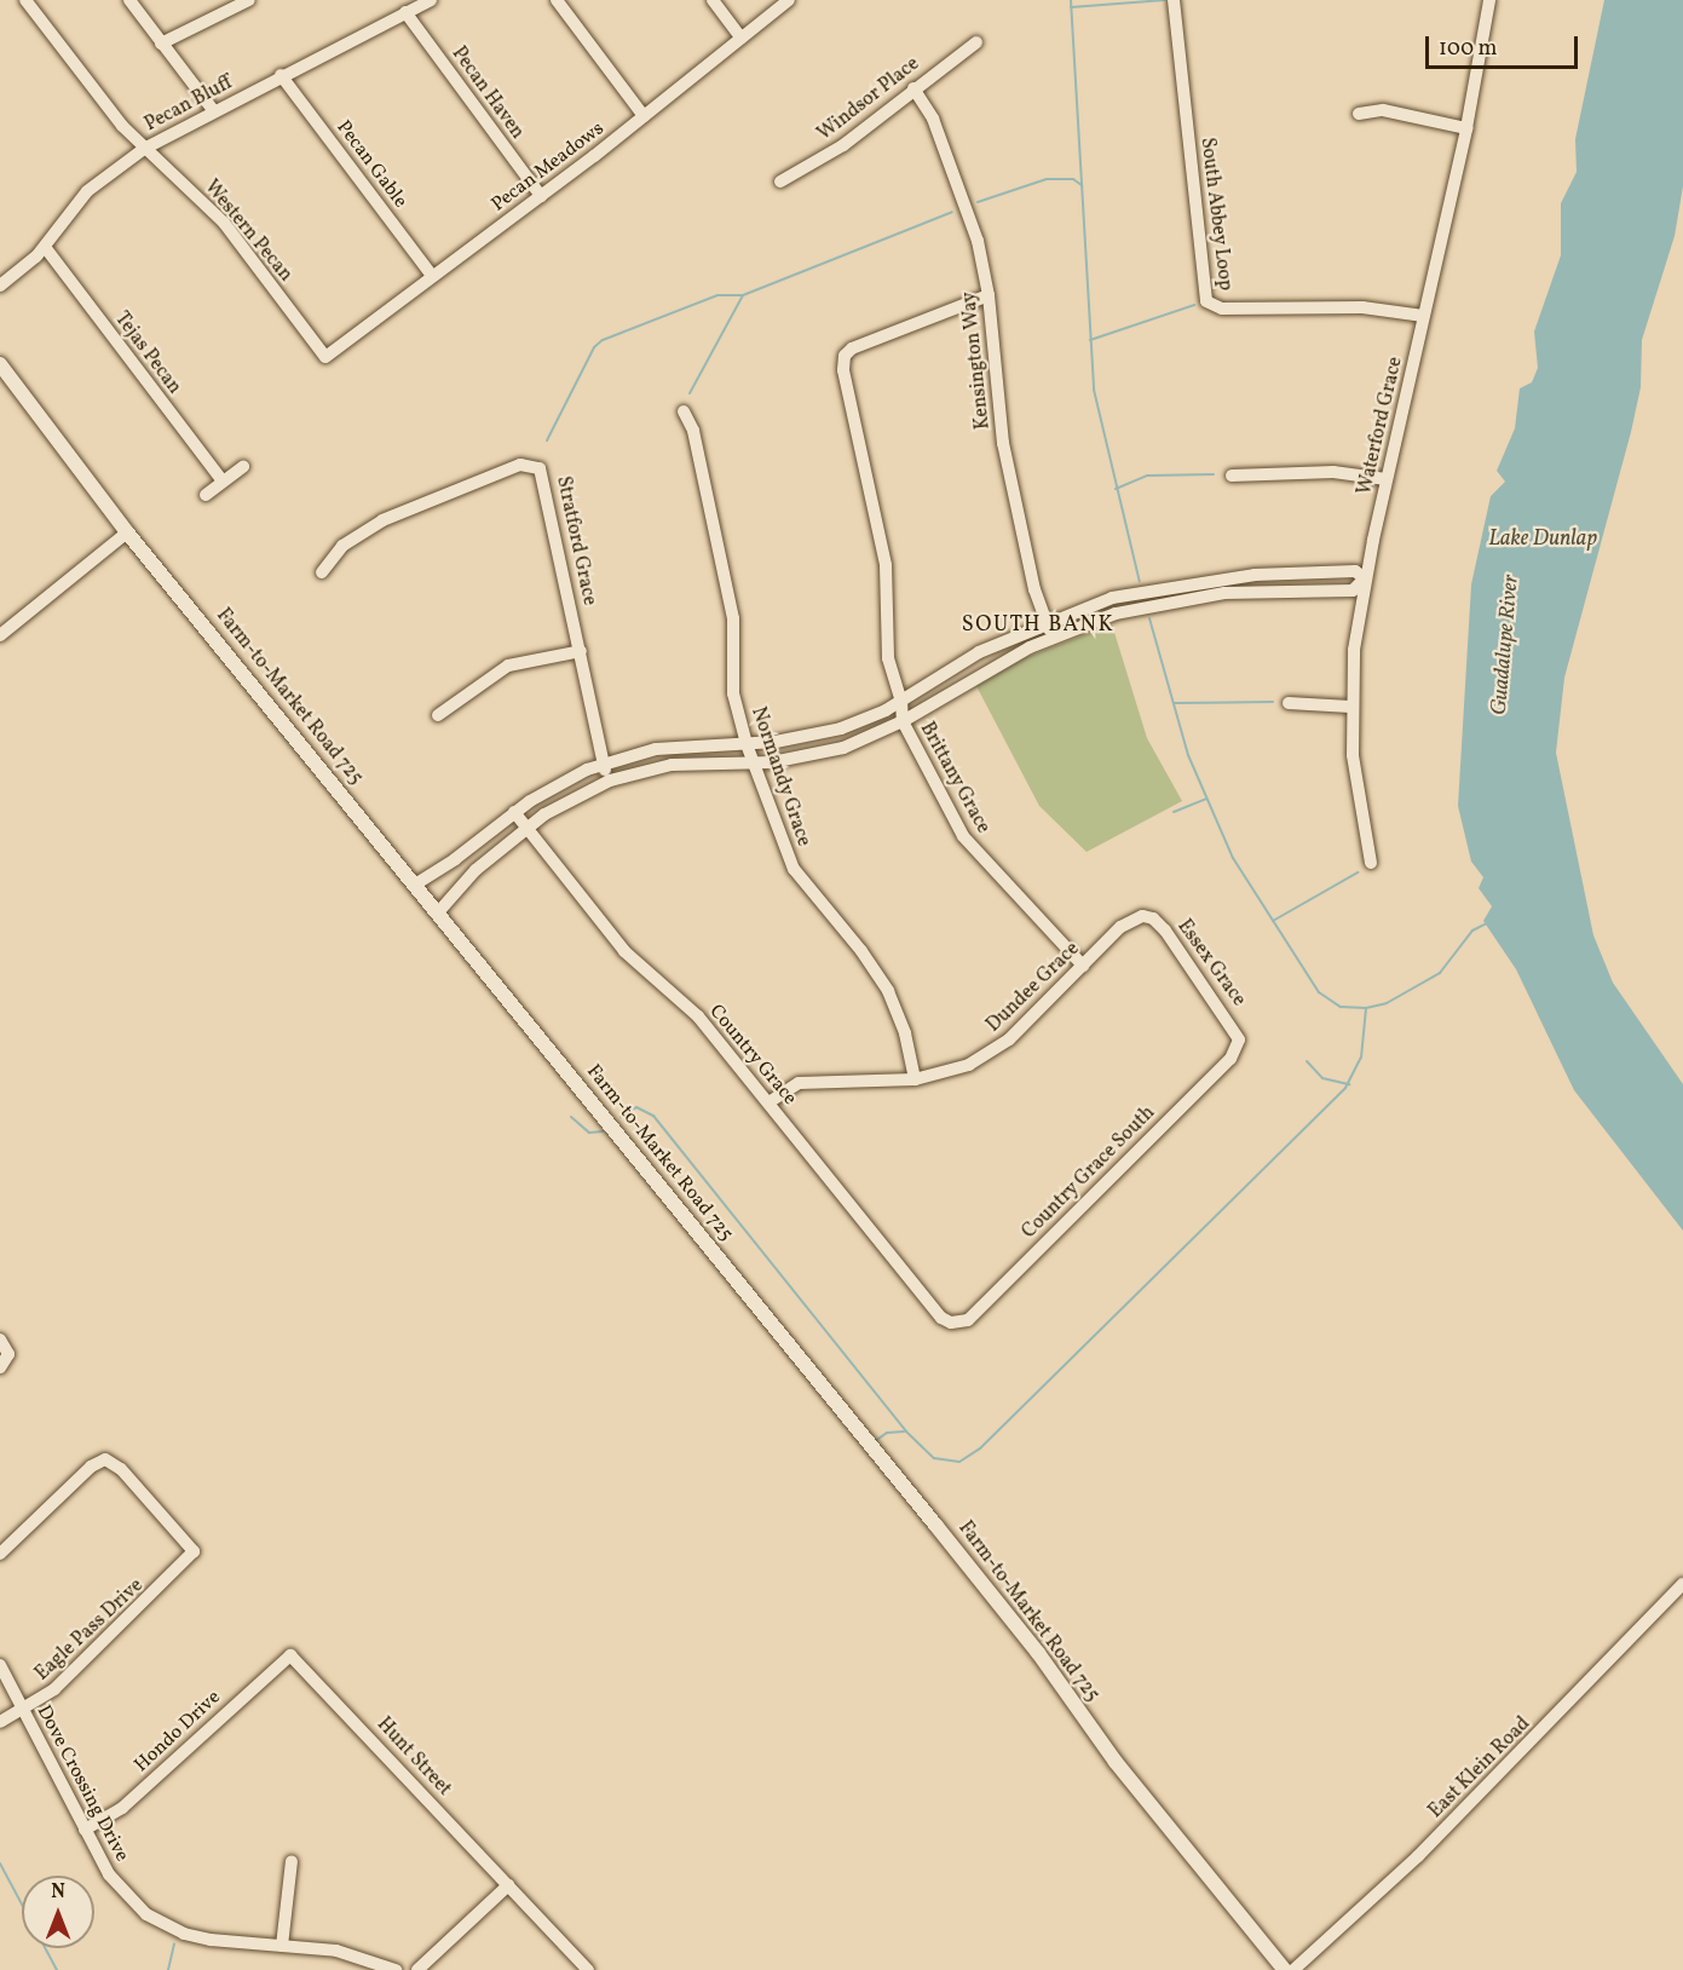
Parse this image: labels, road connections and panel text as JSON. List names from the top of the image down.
{
  "streets": {
    "street": [
      "Pecan Haven",
      "Windsor Place",
      "Pecan Bluff",
      "Pecan Gable",
      "Pecan Meadows",
      "South Abbey Loop",
      "Western Pecan",
      "Tejas Pecan",
      "Kensington Way",
      "Waterford Grace",
      "Stratford Grace",
      "Farm-to-Market Road 725",
      "Normandy Grace",
      "Brittany Grace",
      "Essex Grace",
      "Dundee Grace",
      "Country Grace",
      "Country Grace South",
      "Eagle Pass Drive",
      "Hondo Drive",
      "Hunt Street",
      "East Klein Road",
      "Dove Crossing Drive"
    ]
  },
  "crossings": [
    ["Pecan Haven", "Pecan Bluff"],
    ["Pecan Haven", "Pecan Meadows"],
    ["Windsor Place", "Kensington Way"],
    ["Pecan Bluff", "Pecan Gable"],
    ["Pecan Bluff", "Western Pecan"],
    ["Pecan Bluff", "Tejas Pecan"],
    ["Pecan Gable", "Pecan Meadows"],
    ["Pecan Meadows", "Western Pecan"],
    ["South Abbey Loop", "Waterford Grace"],
    ["Kensington Way", "Brittany Grace"],
    ["Normandy Grace", "Dundee Grace"],
    ["Brittany Grace", "Dundee Grace"],
    ["Essex Grace", "Dundee Grace"],
    ["Essex Grace", "Country Grace South"],
    ["Dundee Grace", "Country Grace"],
    ["Country Grace", "Country Grace South"],
    ["Eagle Pass Drive", "Dove Crossing Drive"],
    ["Hondo Drive", "Hunt Street"],
    ["Hondo Drive", "Dove Crossing Drive"]
  ],
  "districts": ["SOUTH BANK"],
  "water": ["Lake Dunlap", "Guadalupe River"],
  "scale_bar": "100 m",
  "north": "top"
}
